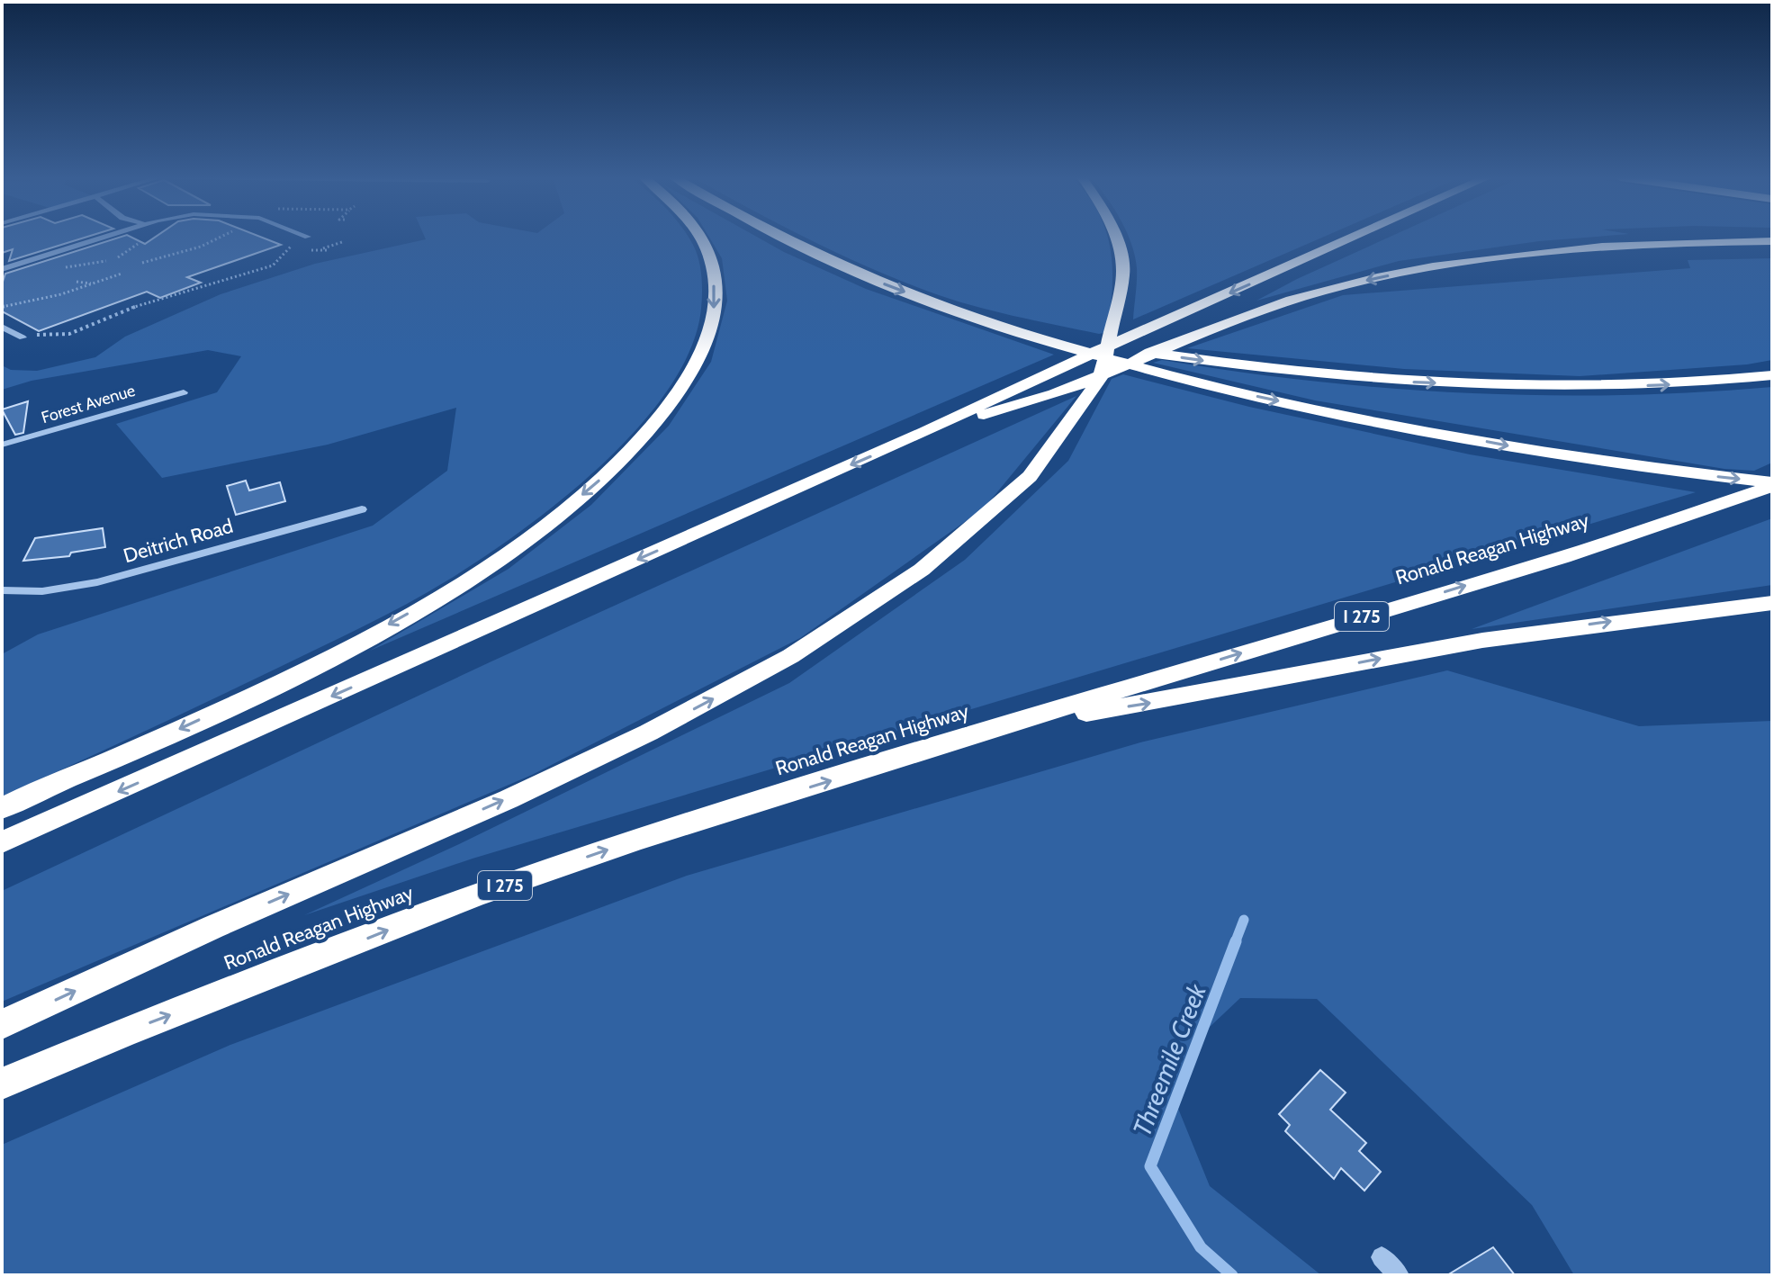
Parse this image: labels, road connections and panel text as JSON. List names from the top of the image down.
{
  "streets": {
    "highway": ["Ronald Reagan Highway", "I 275"],
    "street": ["Forest Avenue", "Deitrich Road"]
  },
  "water": ["Threemile Creek"]
}
